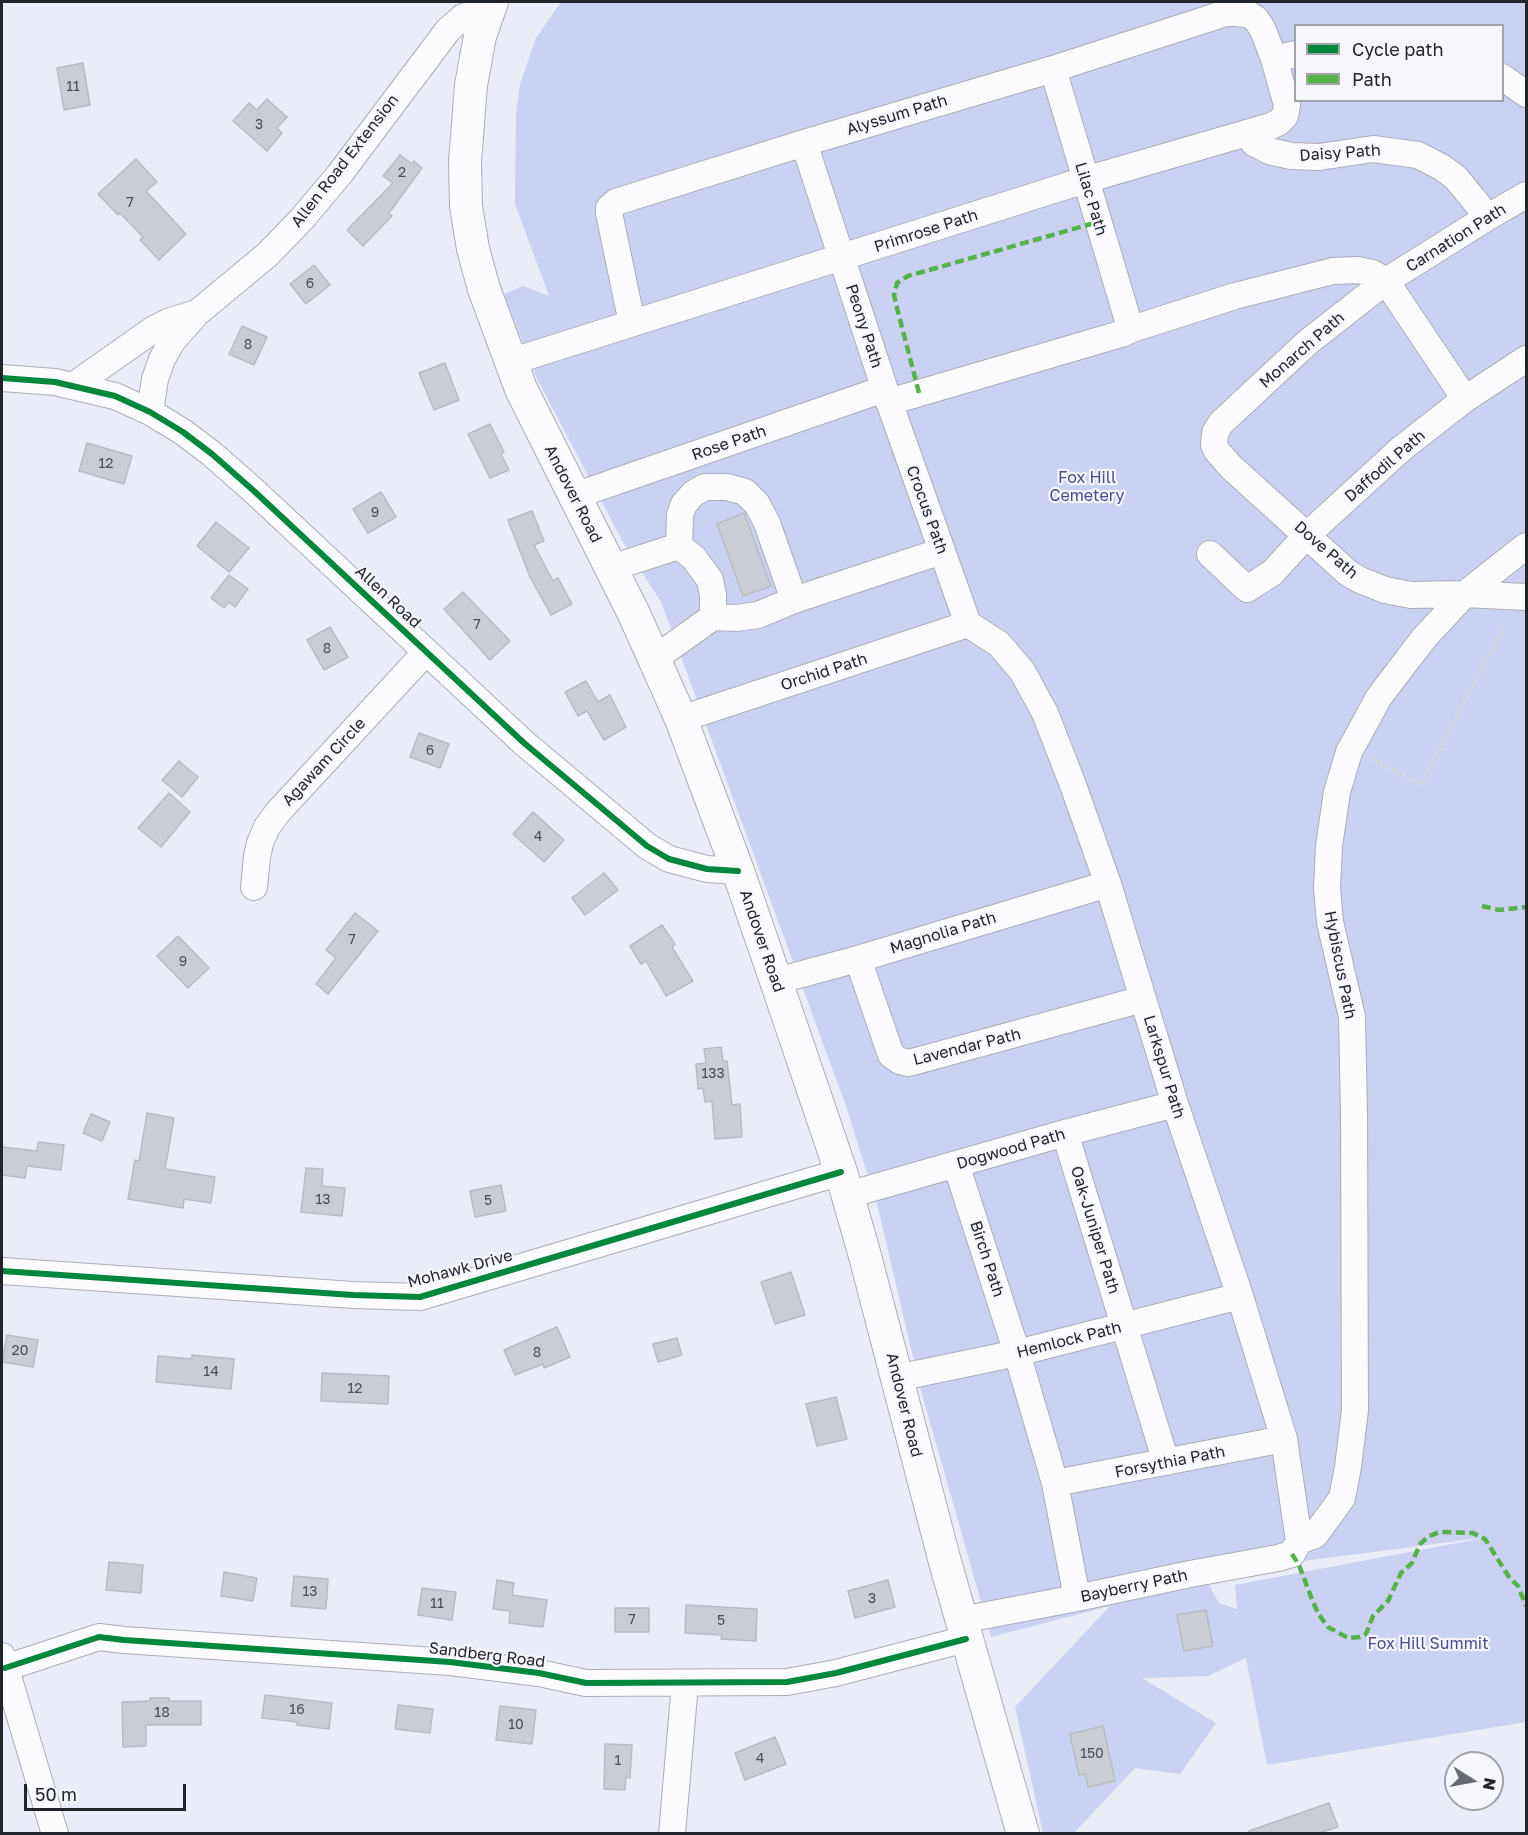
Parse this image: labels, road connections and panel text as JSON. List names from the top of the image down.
{
  "streets": {
    "main road": ["Andover Road"],
    "street": [
      "Alyssum Path",
      "Daisy Path",
      "Allen Road Extension",
      "Lilac Path",
      "Primrose Path",
      "Carnation Path",
      "Peony Path",
      "Monarch Path",
      "Rose Path",
      "Daffodil Path",
      "Crocus Path",
      "Dove Path",
      "Allen Road",
      "Orchid Path",
      "Agawam Circle",
      "Magnolia Path",
      "Hybiscus Path",
      "Lavendar Path",
      "Larkspur Path",
      "Dogwood Path",
      "Oak-Juniper Path",
      "Birch Path",
      "Mohawk Drive",
      "Hemlock Path",
      "Forsythia Path",
      "Bayberry Path",
      "Sandberg Road"
    ]
  },
  "crossings": [
    ["Alyssum Path", "Lilac Path"],
    ["Alyssum Path", "Primrose Path"],
    ["Alyssum Path", "Peony Path"],
    ["Daisy Path", "Primrose Path"],
    ["Daisy Path", "Carnation Path"],
    ["Allen Road Extension", "Andover Road"],
    ["Allen Road Extension", "Allen Road"],
    ["Lilac Path", "Primrose Path"],
    ["Primrose Path", "Peony Path"],
    ["Primrose Path", "Andover Road"],
    ["Carnation Path", "Monarch Path"],
    ["Peony Path", "Rose Path"],
    ["Peony Path", "Crocus Path"],
    ["Monarch Path", "Dove Path"],
    ["Rose Path", "Andover Road"],
    ["Rose Path", "Crocus Path"],
    ["Daffodil Path", "Dove Path"],
    ["Andover Road", "Allen Road"],
    ["Andover Road", "Orchid Path"],
    ["Andover Road", "Magnolia Path"],
    ["Andover Road", "Dogwood Path"],
    ["Andover Road", "Mohawk Drive"],
    ["Andover Road", "Hemlock Path"],
    ["Andover Road", "Bayberry Path"],
    ["Andover Road", "Sandberg Road"],
    ["Crocus Path", "Orchid Path"],
    ["Crocus Path", "Larkspur Path"],
    ["Dove Path", "Hybiscus Path"],
    ["Allen Road", "Agawam Circle"],
    ["Orchid Path", "Larkspur Path"],
    ["Magnolia Path", "Lavendar Path"],
    ["Magnolia Path", "Larkspur Path"],
    ["Hybiscus Path", "Larkspur Path"],
    ["Hybiscus Path", "Bayberry Path"],
    ["Lavendar Path", "Larkspur Path"],
    ["Larkspur Path", "Dogwood Path"],
    ["Larkspur Path", "Hemlock Path"],
    ["Larkspur Path", "Forsythia Path"],
    ["Larkspur Path", "Bayberry Path"],
    ["Dogwood Path", "Oak-Juniper Path"],
    ["Dogwood Path", "Birch Path"],
    ["Dogwood Path", "Mohawk Drive"],
    ["Oak-Juniper Path", "Hemlock Path"],
    ["Oak-Juniper Path", "Forsythia Path"],
    ["Birch Path", "Hemlock Path"],
    ["Birch Path", "Forsythia Path"],
    ["Birch Path", "Bayberry Path"],
    ["Bayberry Path", "Sandberg Road"]
  ],
  "parks": ["Fox Hill Cemetery", "Fox Hill Summit"],
  "house_numbers": [
    "11",
    "3",
    "2",
    "7",
    "6",
    "8",
    "12",
    "9",
    "7",
    "8",
    "6",
    "4",
    "7",
    "9",
    "133",
    "13",
    "5",
    "20",
    "8",
    "14",
    "12",
    "13",
    "3",
    "11",
    "7",
    "5",
    "16",
    "18",
    "10",
    "150",
    "4",
    "1"
  ],
  "legend": ["Cycle path", "Path"],
  "scale_bar": "50 m",
  "north": "right"
}
